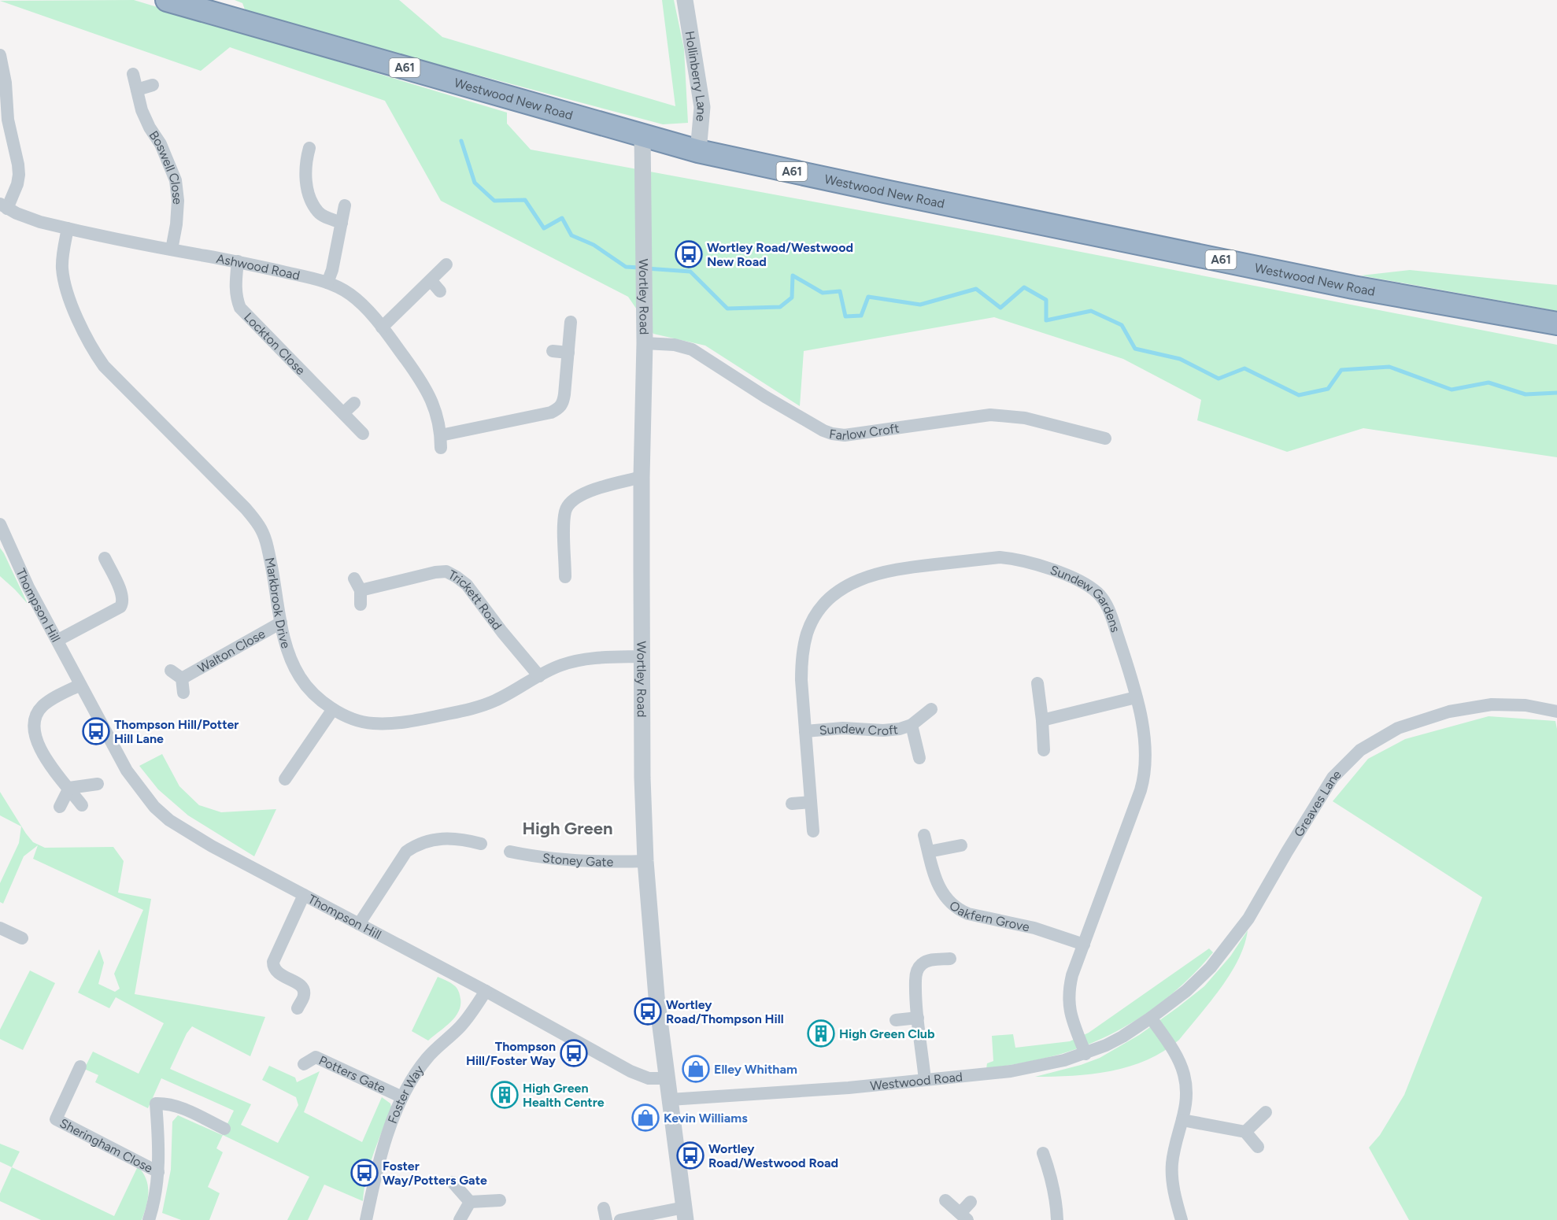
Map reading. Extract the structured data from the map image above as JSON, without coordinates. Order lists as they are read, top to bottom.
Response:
{
  "streets": {
    "highway": ["A61", "Westwood New Road"],
    "street": [
      "Hollinberry Lane",
      "Boswell Close",
      "Ashwood Road",
      "Wortley Road",
      "Lockton Close",
      "Farlow Croft",
      "Trickett Road",
      "Sundew Gardens",
      "Markbrook Drive",
      "Thompson Hill",
      "Walton Close",
      "Sundew Croft",
      "Greaves Lane",
      "Stoney Gate",
      "Oakfern Grove",
      "Potters Gate",
      "Westwood Road",
      "Foster Way",
      "Sheringham Close"
    ]
  },
  "crossings": [
    ["Hollinberry Lane", "Westwood New Road"],
    ["Westwood New Road", "Wortley Road"],
    ["Boswell Close", "Ashwood Road"],
    ["Ashwood Road", "Lockton Close"],
    ["Ashwood Road", "Markbrook Drive"],
    ["Wortley Road", "Farlow Croft"],
    ["Wortley Road", "Markbrook Drive"],
    ["Wortley Road", "Thompson Hill"],
    ["Wortley Road", "Stoney Gate"],
    ["Wortley Road", "Westwood Road"],
    ["Trickett Road", "Markbrook Drive"],
    ["Sundew Gardens", "Sundew Croft"],
    ["Sundew Gardens", "Oakfern Grove"],
    ["Sundew Gardens", "Westwood Road"],
    ["Markbrook Drive", "Walton Close"],
    ["Thompson Hill", "Foster Way"],
    ["Greaves Lane", "Westwood Road"],
    ["Potters Gate", "Foster Way"]
  ],
  "districts": ["High Green"],
  "places": {
    "bus stop": [
      "Wortley Road/Westwood New Road",
      "Thompson Hill/Potter Hill Lane",
      "Wortley Road/Thompson Hill",
      "Thompson Hill/Foster Way",
      "Wortley Road/Westwood Road",
      "Foster Way/Potters Gate"
    ],
    "building": ["High Green Club", "High Green Health Centre"],
    "shop": ["Elley Whitham", "Kevin Williams"]
  }
}
